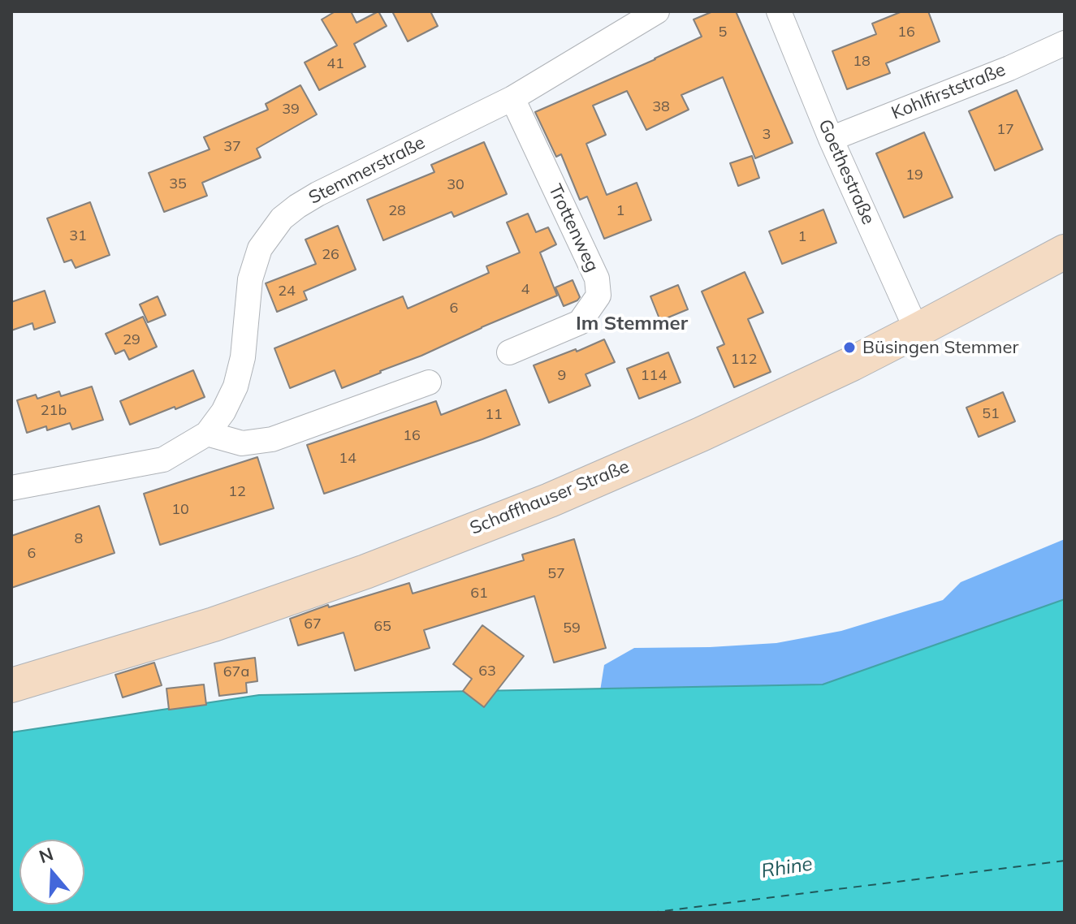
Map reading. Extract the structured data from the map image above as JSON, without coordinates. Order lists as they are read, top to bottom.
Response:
{
  "streets": {
    "main road": ["Schaffhauser Straße"],
    "street": [
      "Kohlfirststraße",
      "Stemmerstraße",
      "Goethestraße",
      "Trottenweg"
    ]
  },
  "crossings": [
    ["Kohlfirststraße", "Goethestraße"],
    ["Stemmerstraße", "Trottenweg"],
    ["Goethestraße", "Schaffhauser Straße"]
  ],
  "districts": ["Im Stemmer"],
  "water": ["Rhine"],
  "places": ["Büsingen Stemmer"],
  "house_numbers": [
    "5",
    "16",
    "18",
    "41",
    "38",
    "39",
    "17",
    "3",
    "37",
    "19",
    "35",
    "30",
    "28",
    "1",
    "31",
    "1",
    "26",
    "4",
    "24",
    "6",
    "29",
    "112",
    "9",
    "114",
    "21b",
    "51",
    "11",
    "16",
    "14",
    "12",
    "10",
    "8",
    "6",
    "57",
    "61",
    "67",
    "65",
    "59",
    "63",
    "67a"
  ],
  "north": "top"
}
